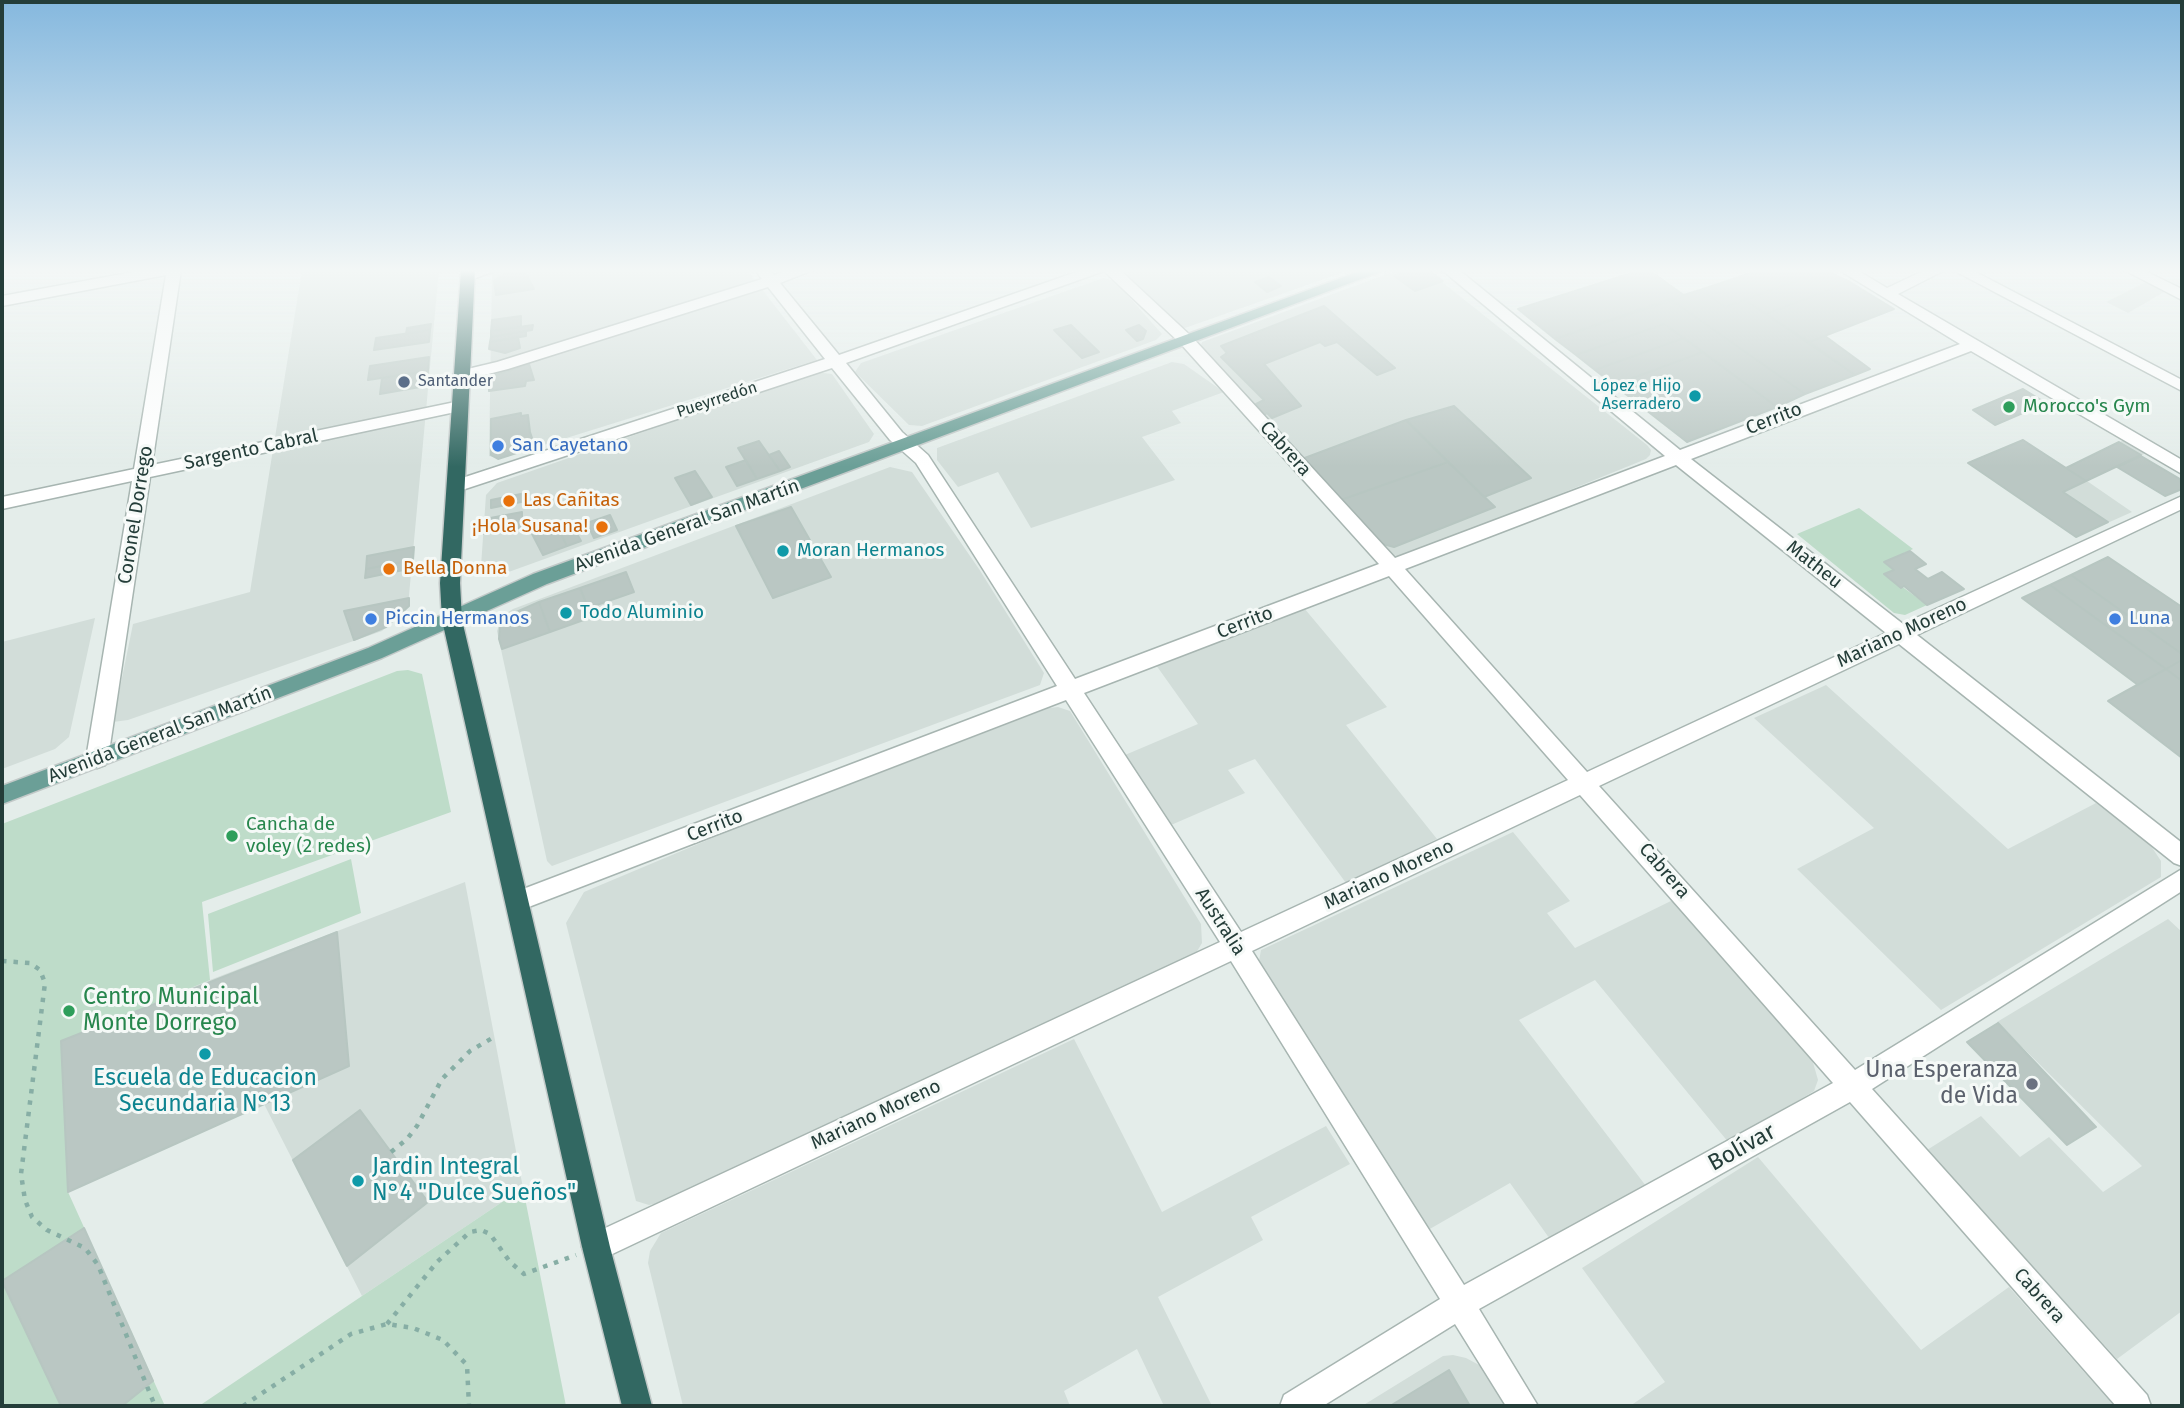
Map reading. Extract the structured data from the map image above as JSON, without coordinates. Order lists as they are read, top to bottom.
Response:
{
  "streets": {
    "main road": ["Avenida General San Martín"],
    "street": [
      "Pueyrredón",
      "Cerrito",
      "Cabrera",
      "Sargento Cabral",
      "Coronel Dorrego",
      "Matheu",
      "Mariano Moreno",
      "Australia",
      "Bolívar"
    ]
  },
  "crossings": [
    ["Pueyrredón", "Australia"],
    ["Cerrito", "Cabrera"],
    ["Cerrito", "Matheu"],
    ["Cerrito", "Australia"],
    ["Cabrera", "Avenida General San Martín"],
    ["Cabrera", "Mariano Moreno"],
    ["Cabrera", "Bolívar"],
    ["Sargento Cabral", "Coronel Dorrego"],
    ["Coronel Dorrego", "Avenida General San Martín"],
    ["Avenida General San Martín", "Australia"],
    ["Matheu", "Mariano Moreno"],
    ["Mariano Moreno", "Australia"],
    ["Australia", "Bolívar"]
  ],
  "places": [
    "Santander",
    "López e Hijo Aserradero",
    "Morocco's Gym",
    "San Cayetano",
    "Las Cañitas",
    "¡Hola Susana!",
    "Moran Hermanos",
    "Bella Donna",
    "Todo Aluminio",
    "Piccin Hermanos",
    "Luna",
    "Cancha de voley (2 redes)",
    "Centro Municipal Monte Dorrego",
    "Escuela de Educacion Secundaria N°13",
    "Una Esperanza de Vida",
    "Jardin Integral N°4 \"Dulce Sueños\""
  ]
}
